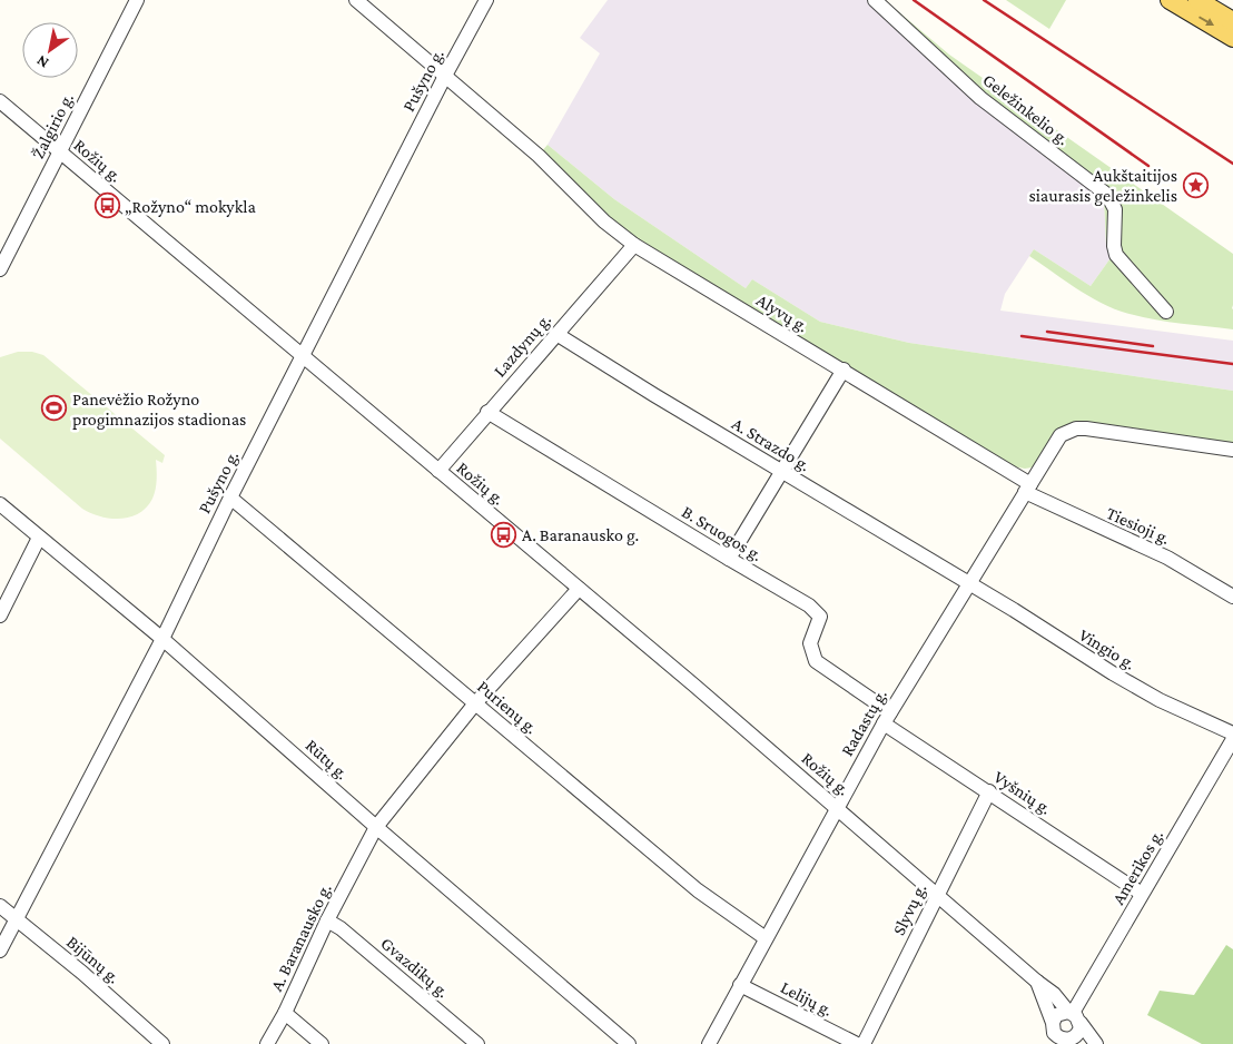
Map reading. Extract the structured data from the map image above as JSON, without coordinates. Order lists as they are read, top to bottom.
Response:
{
  "streets": {
    "street": [
      "Pušyno g.",
      "Geležinkelio g.",
      "Žalgirio g.",
      "Rožių g.",
      "Alyvų g.",
      "Lazdynų g.",
      "A. Strazdo g.",
      "Tiesioji g.",
      "B. Sruogos g.",
      "Vingio g.",
      "Purienų g.",
      "Radastų g.",
      "Rūtų g.",
      "Vyšnių g.",
      "Amerikos g.",
      "Slyvų g.",
      "A. Baranausko g.",
      "Bijūnų g.",
      "Gvazdikų g.",
      "Lelijų g."
    ]
  },
  "crossings": [
    ["Pušyno g.", "Rožių g."],
    ["Pušyno g.", "Alyvų g."],
    ["Pušyno g.", "Purienų g."],
    ["Pušyno g.", "Rūtų g."],
    ["Pušyno g.", "Bijūnų g."],
    ["Žalgirio g.", "Rožių g."],
    ["Rožių g.", "Lazdynų g."],
    ["Rožių g.", "Radastų g."],
    ["Rožių g.", "Amerikos g."],
    ["Rožių g.", "Slyvų g."],
    ["Rožių g.", "A. Baranausko g."],
    ["Alyvų g.", "Lazdynų g."],
    ["Alyvų g.", "Tiesioji g."],
    ["Alyvų g.", "Radastų g."],
    ["Lazdynų g.", "A. Strazdo g."],
    ["Lazdynų g.", "B. Sruogos g."],
    ["A. Strazdo g.", "Vingio g."],
    ["A. Strazdo g.", "Radastų g."],
    ["Tiesioji g.", "Radastų g."],
    ["B. Sruogos g.", "Radastų g."],
    ["B. Sruogos g.", "Vyšnių g."],
    ["Vingio g.", "Radastų g."],
    ["Purienų g.", "Radastų g."],
    ["Purienų g.", "A. Baranausko g."],
    ["Radastų g.", "Vyšnių g."],
    ["Radastų g.", "Lelijų g."],
    ["Rūtų g.", "A. Baranausko g."],
    ["Vyšnių g.", "Amerikos g."],
    ["Vyšnių g.", "Slyvų g."],
    ["A. Baranausko g.", "Gvazdikų g."]
  ],
  "places": {
    "place": ["Aukštaitijos siaurasis geležinkelis"],
    "bus stop": ["„Rožyno“ mokykla", "A. Baranausko g."],
    "sports": ["Panevėžio Rožyno progimnazijos stadionas"]
  },
  "north": "bottom left"
}
